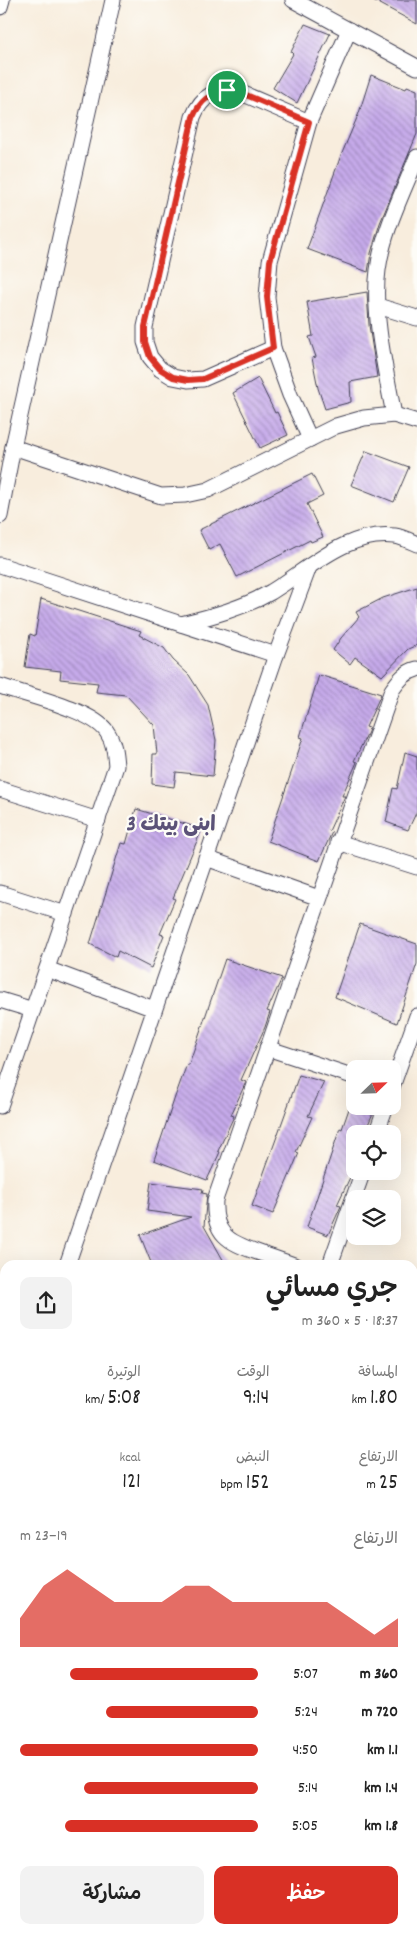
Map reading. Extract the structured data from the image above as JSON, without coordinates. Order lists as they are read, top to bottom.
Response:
{
  "districts": ["ابنى بيتك 3"],
  "north": "top right",
  "page": {
    "heading": ["جري مسائي", "18:37 · 5 × 360 m"],
    "stats": [
      ["المسافة", "1.80 km"],
      ["الوقت", "9:14"],
      ["الوتيرة", "5:08 /km"],
      ["الارتفاع", "25 m"],
      ["النبض", "152 bpm"],
      ["kcal", "121"]
    ],
    "chart": ["الارتفاع", "19–23 m"],
    "list": [
      {
        "name": "360 m",
        "note": "5:07"
      },
      {
        "name": "720 m",
        "note": "5:24"
      },
      {
        "name": "1.1 km",
        "note": "4:50"
      },
      {
        "name": "1.4 km",
        "note": "5:14"
      },
      {
        "name": "1.8 km",
        "note": "5:05"
      }
    ],
    "buttons": ["حفظ", "مشاركة"]
  }
}
